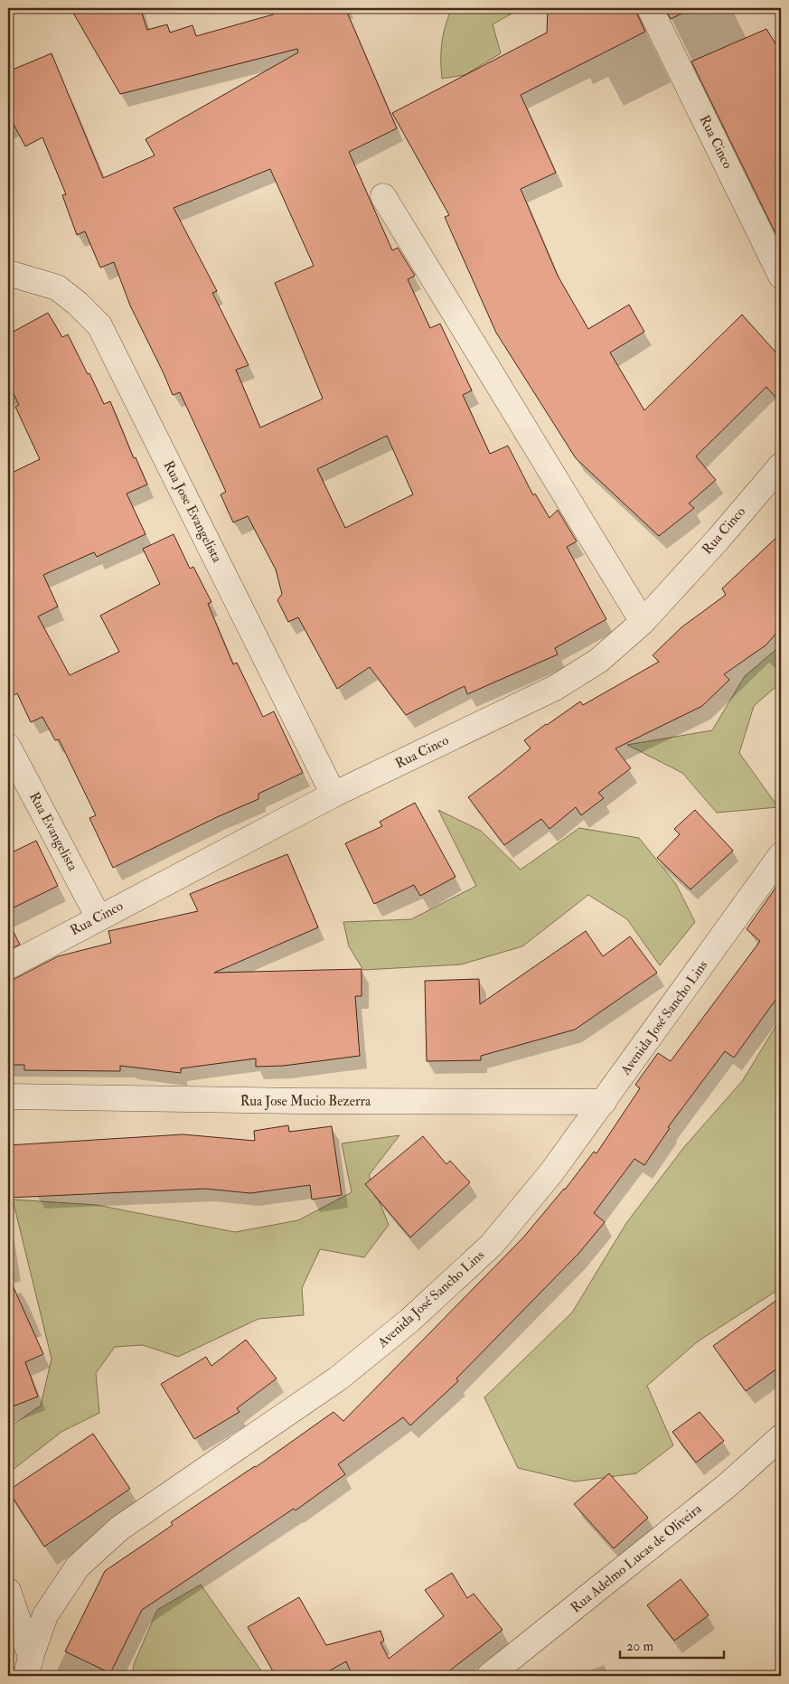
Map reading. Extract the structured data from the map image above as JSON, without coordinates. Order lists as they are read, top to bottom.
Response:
{
  "streets": {
    "street": [
      "Rua Cinco",
      "Rua Jose Evangelista",
      "Rua Evangelista",
      "Avenida José Sancho Lins",
      "Rua Jose Mucio Bezerra",
      "Rua Adelmo Lucas de Oliveira"
    ]
  },
  "crossings": [
    ["Rua Cinco", "Rua Jose Evangelista"],
    ["Rua Cinco", "Rua Evangelista"],
    ["Avenida José Sancho Lins", "Rua Jose Mucio Bezerra"]
  ],
  "scale_bar": "20 m"
}
